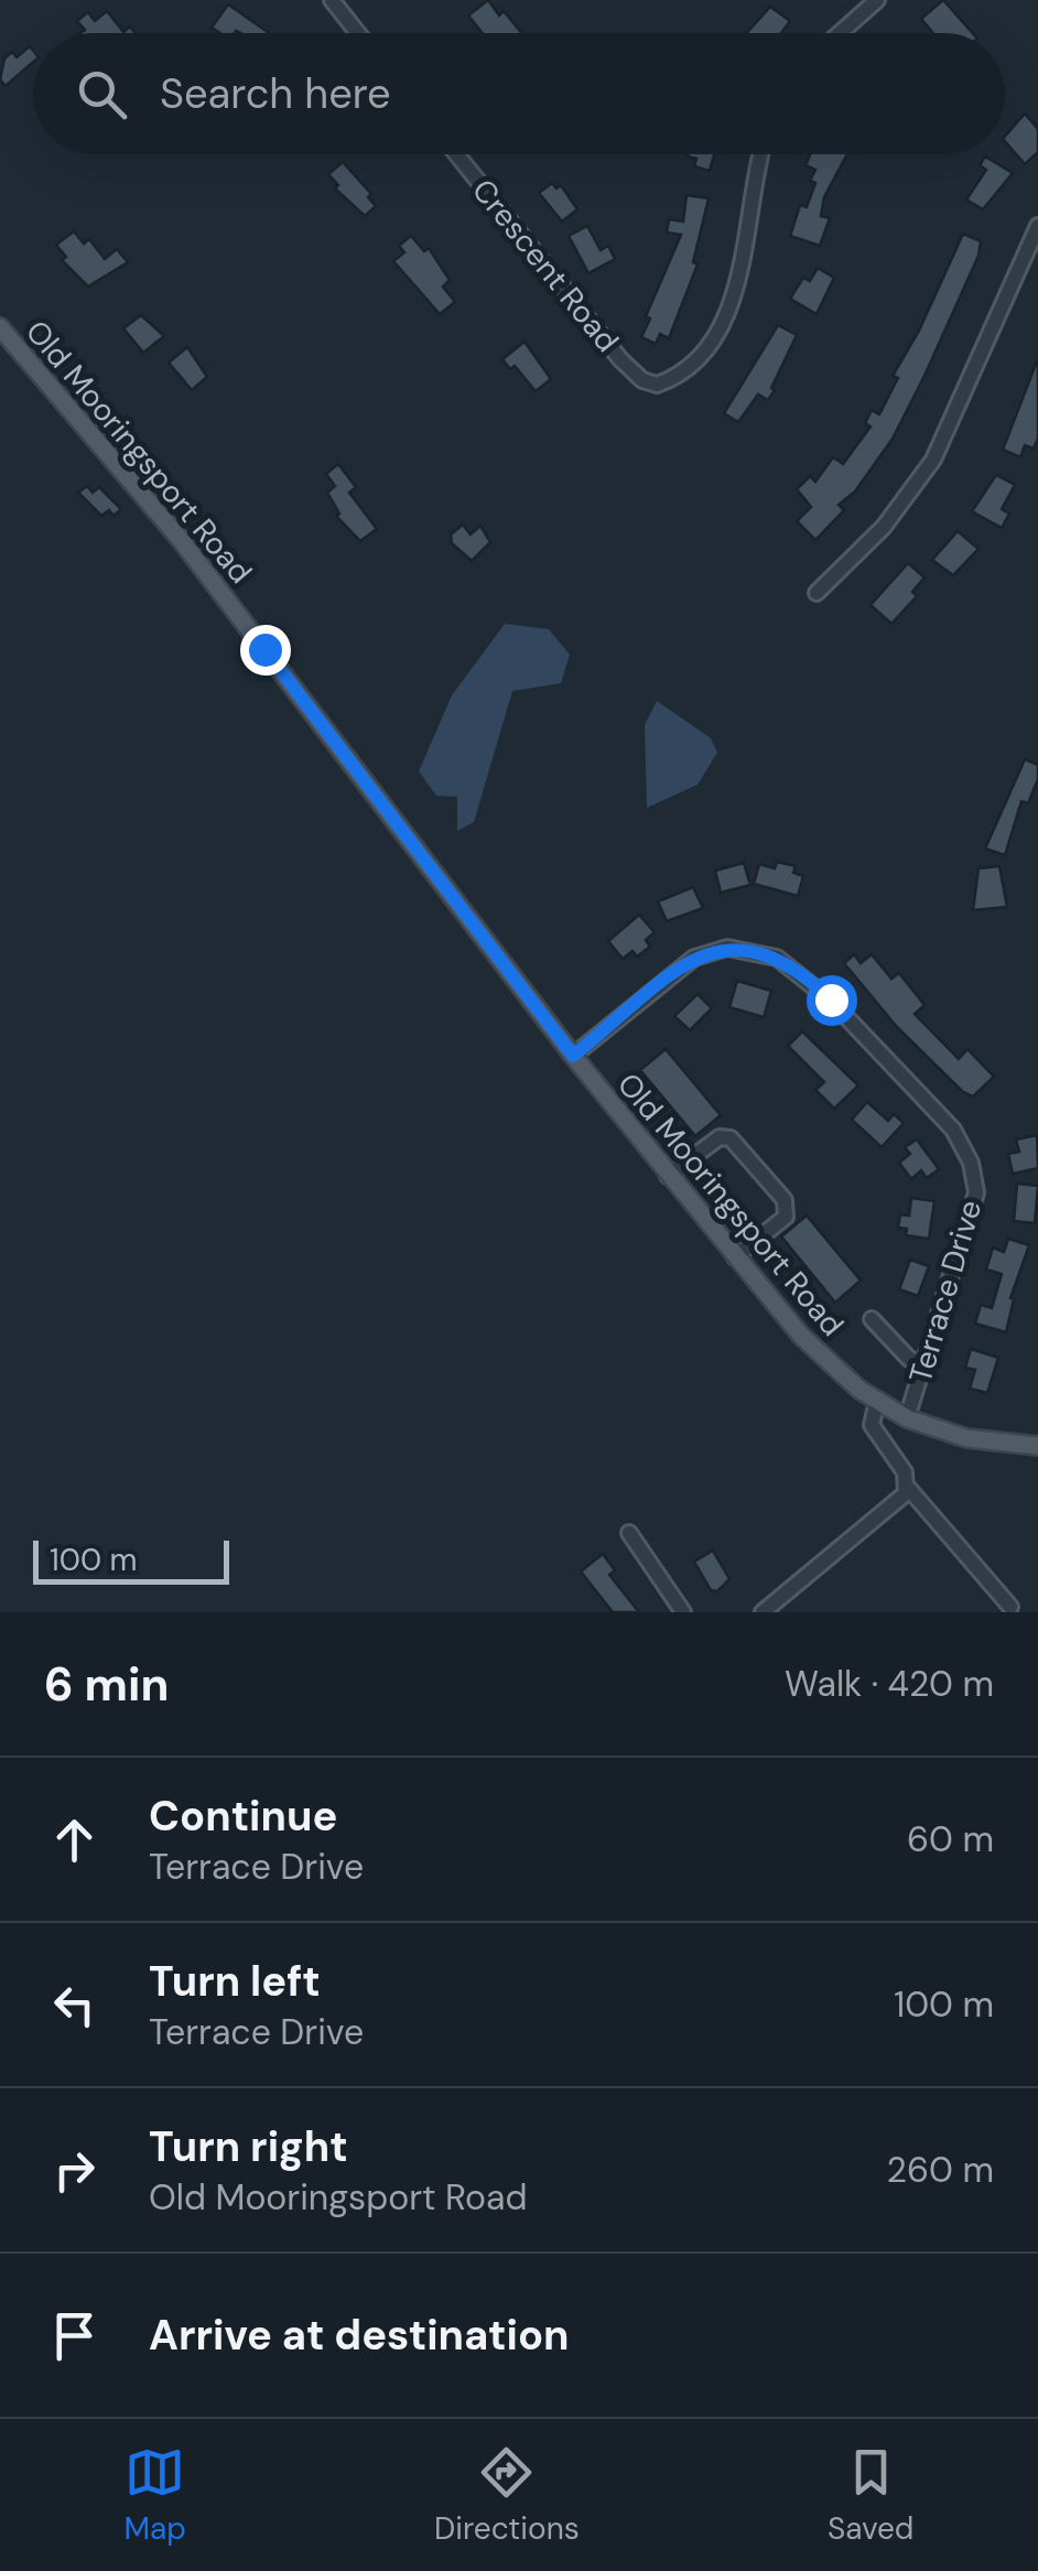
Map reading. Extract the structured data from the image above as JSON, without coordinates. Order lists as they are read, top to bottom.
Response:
{
  "streets": {
    "main road": ["Old Mooringsport Road"],
    "street": ["Crescent Road", "Terrace Drive"]
  },
  "crossings": [
    ["Old Mooringsport Road", "Terrace Drive"]
  ],
  "scale_bar": "100 m",
  "page": {
    "search": "Search here",
    "scale": "100 m",
    "heading": ["6 min", "Walk · 420 m"],
    "list": [
      ["Continue", "Terrace Drive", "60 m"],
      ["Turn left", "Terrace Drive", "100 m"],
      ["Turn right", "Old Mooringsport Road", "260 m"],
      "Arrive at destination"
    ],
    "nav": ["Map", "Directions", "Saved"]
  }
}
